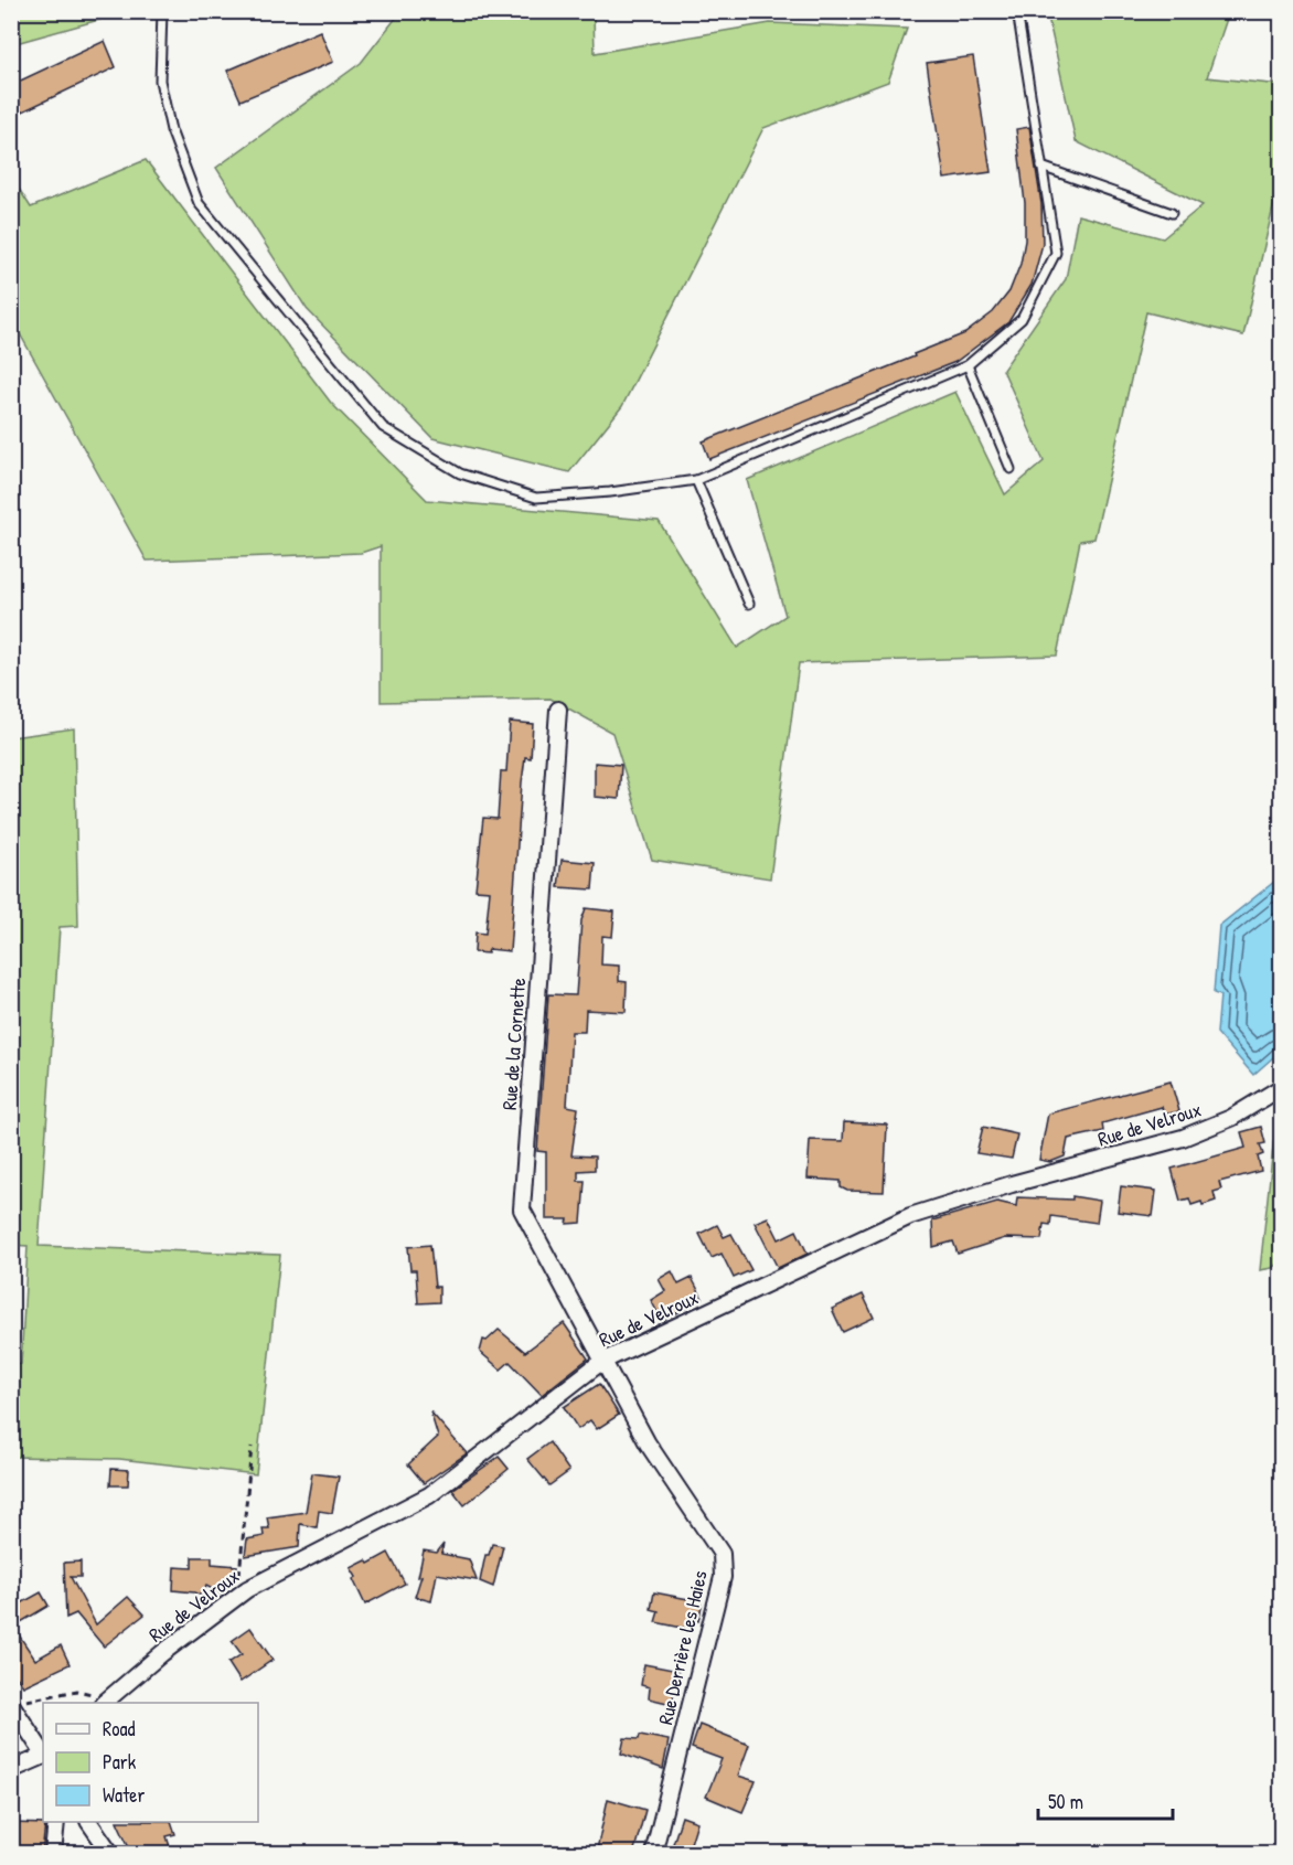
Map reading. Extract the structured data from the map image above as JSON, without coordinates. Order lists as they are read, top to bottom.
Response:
{
  "streets": {
    "street": ["Rue de la Cornette", "Rue de Velroux", "Rue Derrière les Haies"]
  },
  "crossings": [
    ["Rue de la Cornette", "Rue de Velroux"],
    ["Rue de la Cornette", "Rue Derrière les Haies"],
    ["Rue de Velroux", "Rue Derrière les Haies"]
  ],
  "legend": ["Road", "Park", "Water"],
  "scale_bar": "50 m"
}
